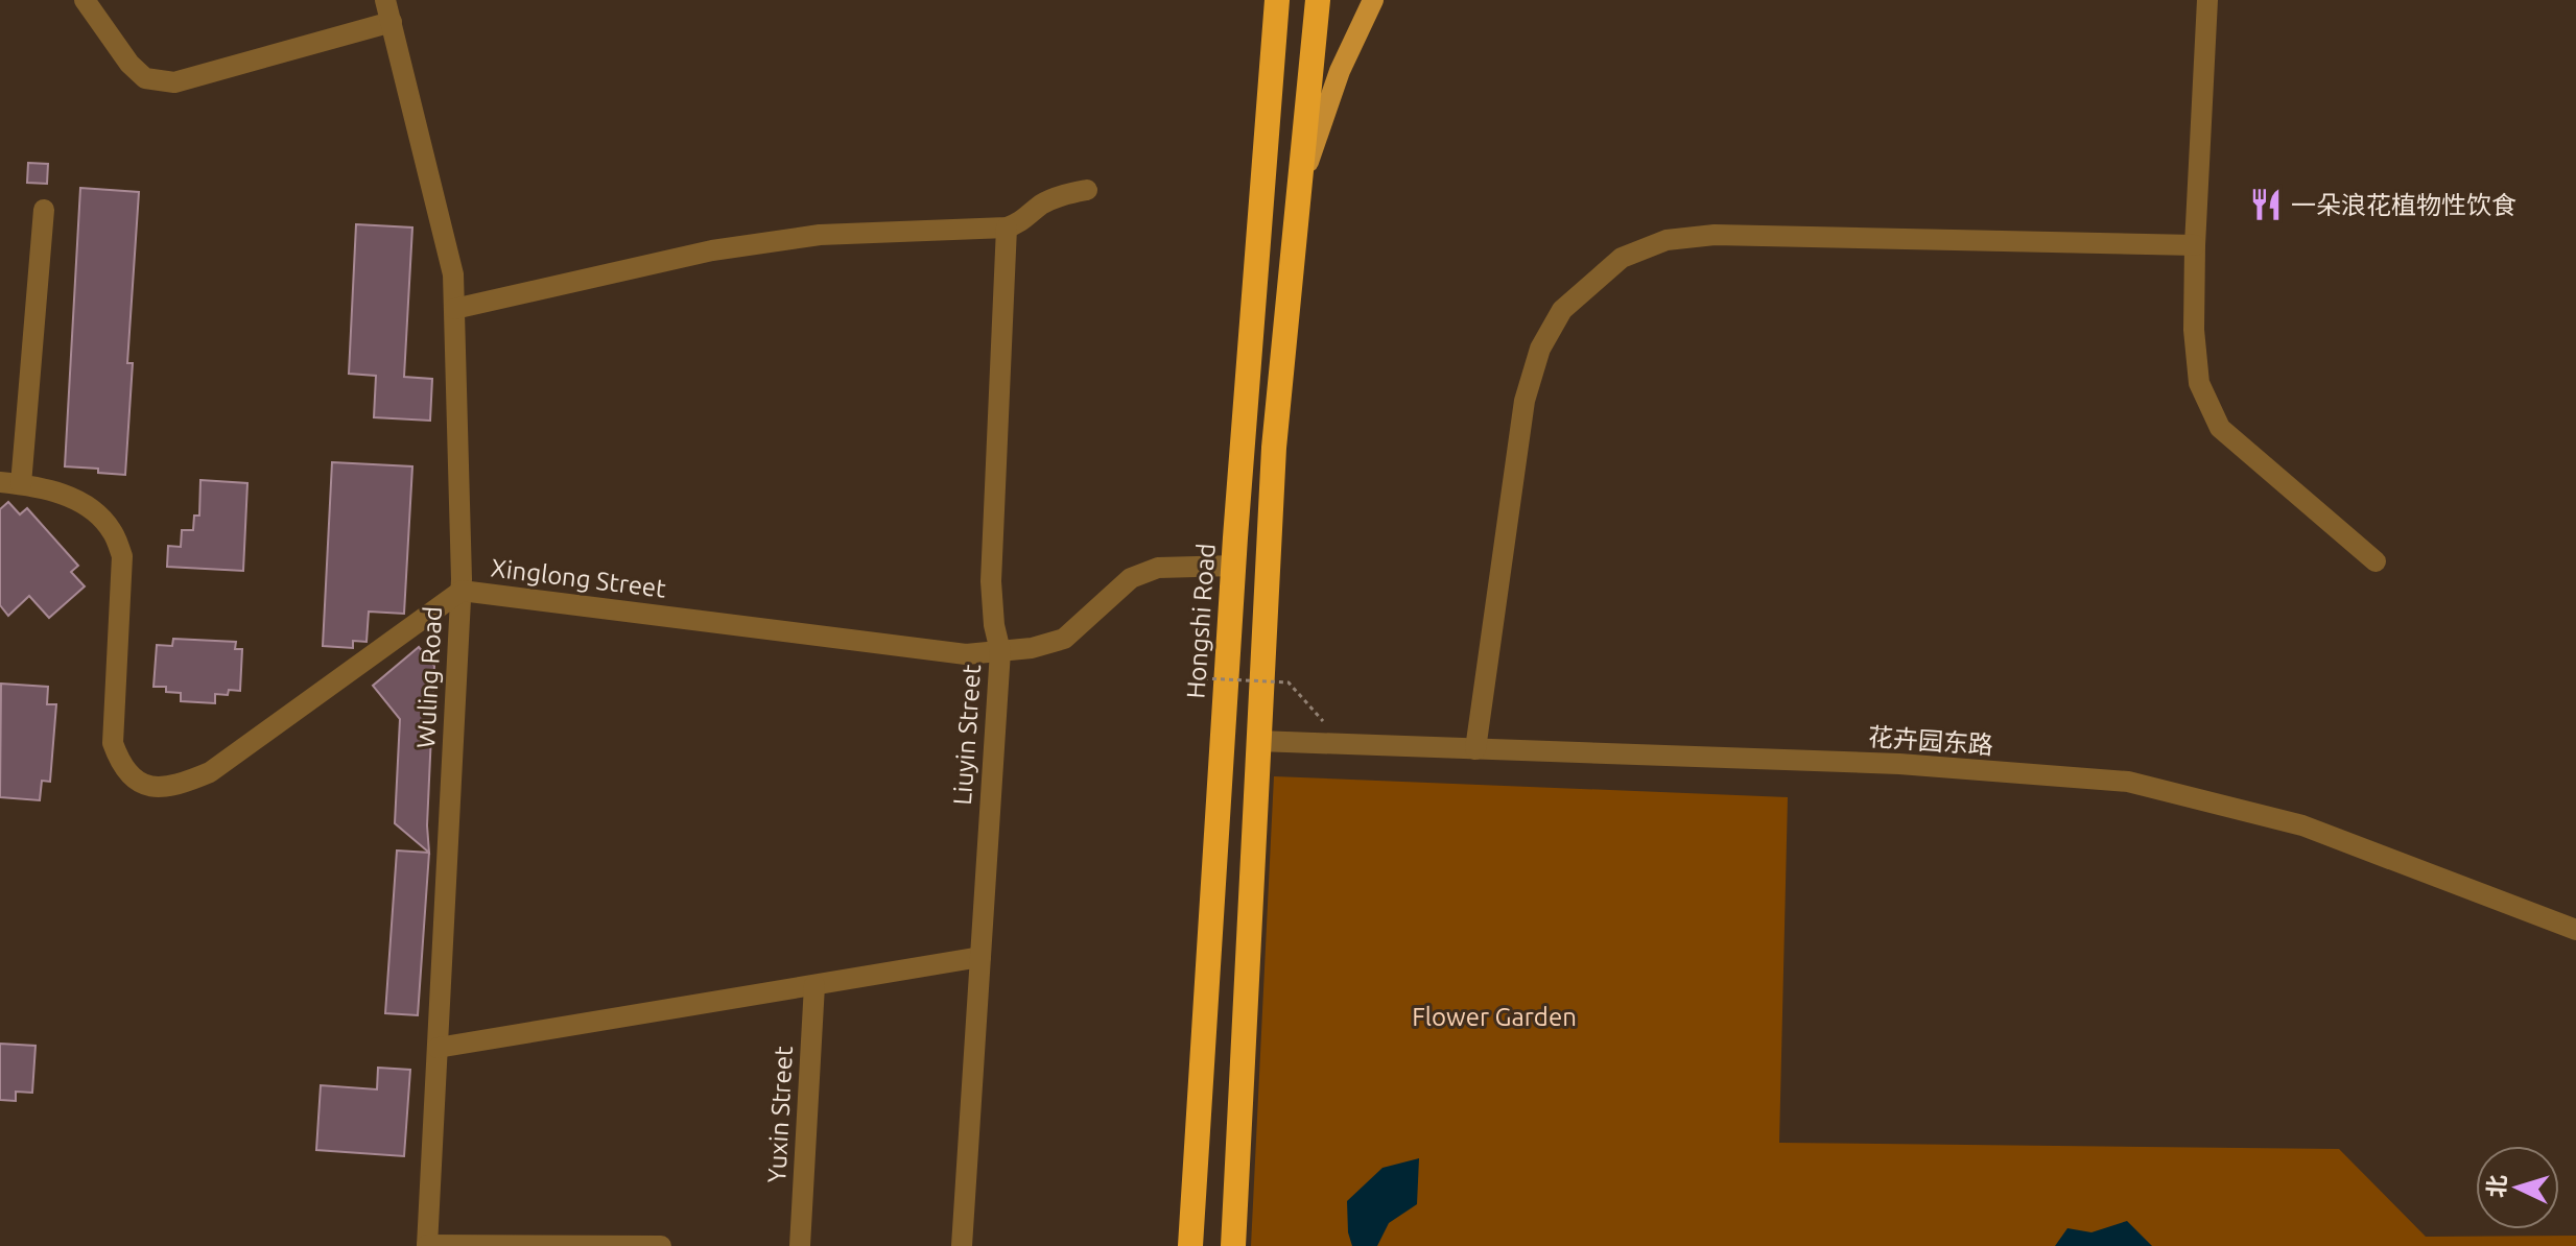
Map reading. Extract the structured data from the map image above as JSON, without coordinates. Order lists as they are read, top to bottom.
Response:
{
  "streets": {
    "highway": ["Hongshi Road"],
    "street": [
      "Xinglong Street",
      "Wuling Road",
      "Liuyin Street",
      "花卉园东路",
      "Yuxin Street"
    ]
  },
  "crossings": [
    ["Xinglong Street", "Hongshi Road"],
    ["Xinglong Street", "Wuling Road"],
    ["Xinglong Street", "Liuyin Street"]
  ],
  "parks": ["Flower Garden"],
  "places": {
    "restaurant": ["一朵浪花植物性饮食"]
  },
  "north": "left"
}
